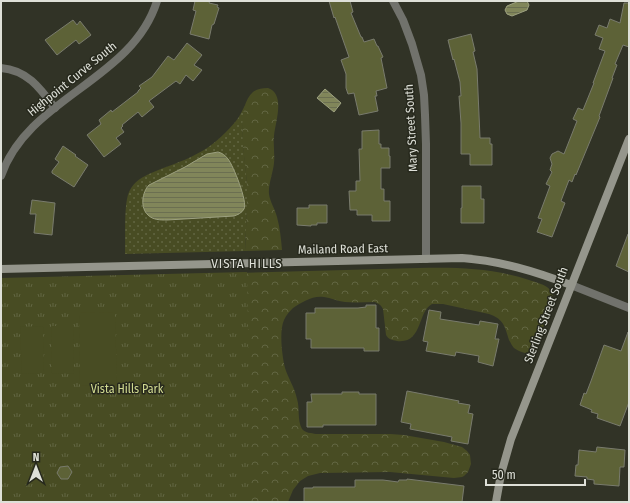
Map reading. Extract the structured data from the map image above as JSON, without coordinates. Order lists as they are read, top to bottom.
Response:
{
  "streets": {
    "street": [
      "Highpoint Curve South",
      "Mary Street South",
      "Mailand Road East",
      "Sterling Street South"
    ]
  },
  "crossings": [
    ["Mary Street South", "Mailand Road East"],
    ["Mailand Road East", "Sterling Street South"]
  ],
  "districts": ["VISTA HILLS"],
  "parks": ["Vista Hills Park"],
  "scale_bar": "50 m",
  "north": "top"
}
